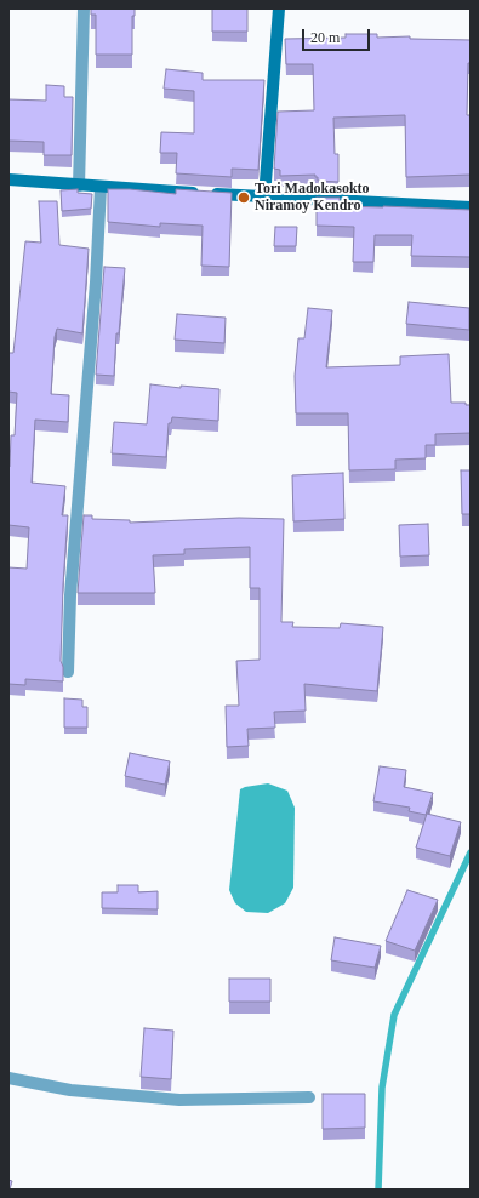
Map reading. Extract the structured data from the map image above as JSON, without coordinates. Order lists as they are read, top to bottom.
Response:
{
  "places": ["Tori Madokasokto Niramoy Kendro"],
  "scale_bar": "20 m"
}
